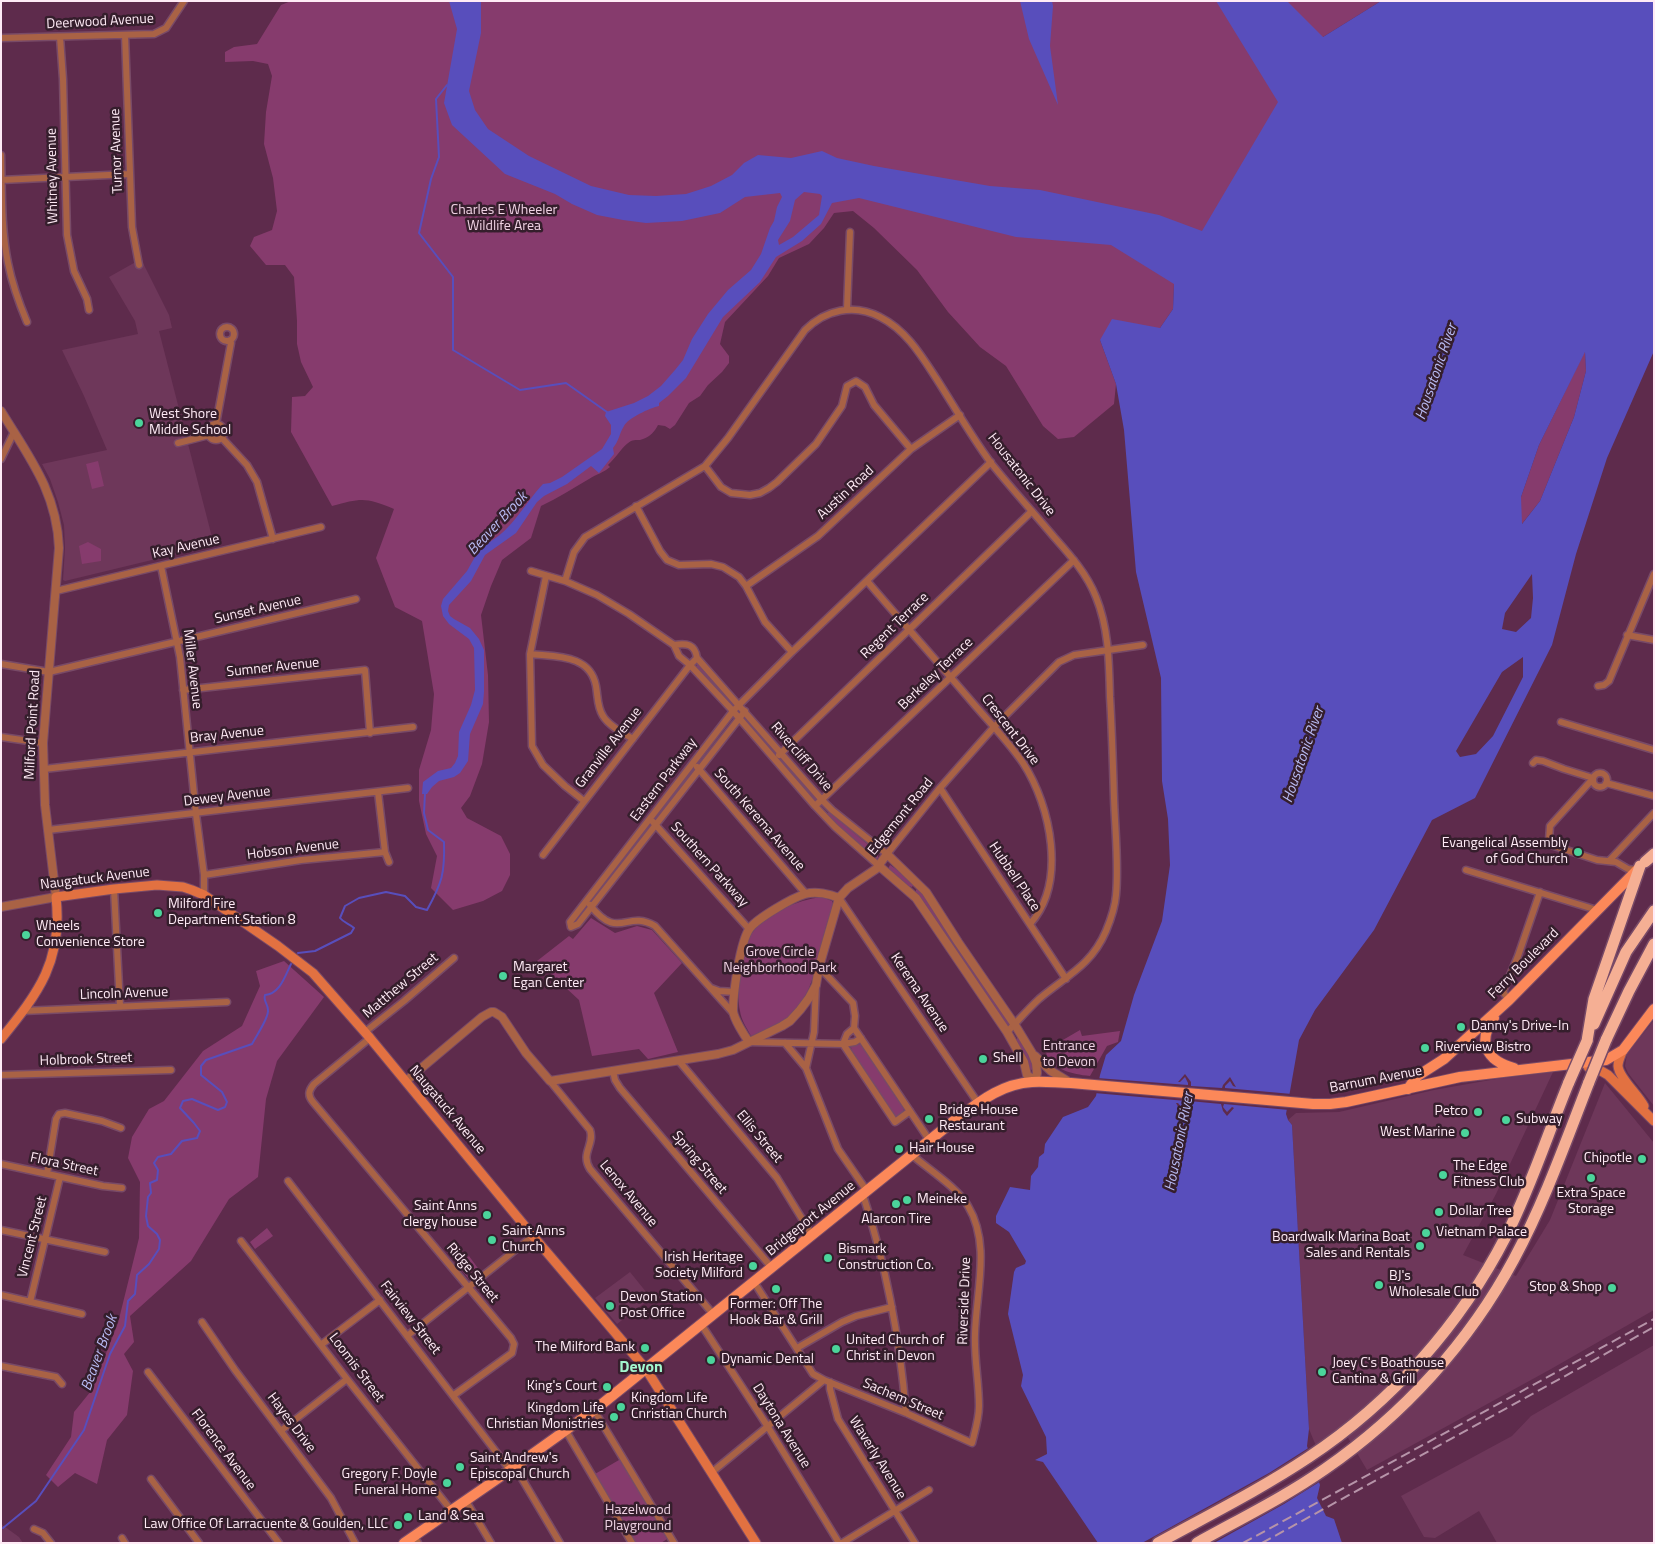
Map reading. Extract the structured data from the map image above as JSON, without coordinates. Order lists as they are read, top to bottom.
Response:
{
  "streets": {
    "main road": [
      "Milford Point Road",
      "Naugatuck Avenue",
      "Ferry Boulevard",
      "Barnum Avenue",
      "Bridgeport Avenue"
    ],
    "street": [
      "Deerwood Avenue",
      "Turnor Avenue",
      "Whitney Avenue",
      "Housatonic Drive",
      "Austin Road",
      "Kay Avenue",
      "Sunset Avenue",
      "Regent Terrace",
      "Sumner Avenue",
      "Miller Avenue",
      "Berkeley Terrace",
      "Crescent Drive",
      "Bray Avenue",
      "Granville Avenue",
      "Rivercliff Drive",
      "Eastern Parkway",
      "Dewey Avenue",
      "Edgemont Road",
      "South Kerema Avenue",
      "Hobson Avenue",
      "Southern Parkway",
      "Hubbell Place",
      "Matthew Street",
      "Kerema Avenue",
      "Lincoln Avenue",
      "Holbrook Street",
      "Ellis Street",
      "Spring Street",
      "Flora Street",
      "Lenox Avenue",
      "Vincent Street",
      "Ridge Street",
      "Riverside Drive",
      "Fairview Street",
      "Loomis Street",
      "Sachem Street",
      "Hayes Drive",
      "Daytona Avenue",
      "Florence Avenue",
      "Waverly Avenue"
    ]
  },
  "crossings": [
    ["Deerwood Avenue", "Turnor Avenue"],
    ["Deerwood Avenue", "Whitney Avenue"],
    ["Housatonic Drive", "Austin Road"],
    ["Housatonic Drive", "Regent Terrace"],
    ["Housatonic Drive", "Berkeley Terrace"],
    ["Housatonic Drive", "Rivercliff Drive"],
    ["Housatonic Drive", "Eastern Parkway"],
    ["Housatonic Drive", "Edgemont Road"],
    ["Housatonic Drive", "Hubbell Place"],
    ["Kay Avenue", "Miller Avenue"],
    ["Kay Avenue", "Milford Point Road"],
    ["Sunset Avenue", "Miller Avenue"],
    ["Sunset Avenue", "Milford Point Road"],
    ["Regent Terrace", "Crescent Drive"],
    ["Regent Terrace", "Rivercliff Drive"],
    ["Sumner Avenue", "Miller Avenue"],
    ["Sumner Avenue", "Bray Avenue"],
    ["Miller Avenue", "Bray Avenue"],
    ["Miller Avenue", "Dewey Avenue"],
    ["Miller Avenue", "Hobson Avenue"],
    ["Miller Avenue", "Naugatuck Avenue"],
    ["Berkeley Terrace", "Crescent Drive"],
    ["Berkeley Terrace", "Rivercliff Drive"],
    ["Milford Point Road", "Bray Avenue"],
    ["Milford Point Road", "Dewey Avenue"],
    ["Milford Point Road", "Naugatuck Avenue"],
    ["Milford Point Road", "Lincoln Avenue"],
    ["Crescent Drive", "Eastern Parkway"],
    ["Crescent Drive", "Edgemont Road"],
    ["Crescent Drive", "Hubbell Place"],
    ["Granville Avenue", "Rivercliff Drive"],
    ["Rivercliff Drive", "Eastern Parkway"],
    ["Rivercliff Drive", "Edgemont Road"],
    ["Rivercliff Drive", "Barnum Avenue"],
    ["Rivercliff Drive", "Bridgeport Avenue"],
    ["Eastern Parkway", "South Kerema Avenue"],
    ["Eastern Parkway", "Southern Parkway"],
    ["Edgemont Road", "Hubbell Place"],
    ["Edgemont Road", "Kerema Avenue"],
    ["Naugatuck Avenue", "Matthew Street"],
    ["Naugatuck Avenue", "Lenox Avenue"],
    ["Naugatuck Avenue", "Bridgeport Avenue"],
    ["Ferry Boulevard", "Barnum Avenue"],
    ["Matthew Street", "Ridge Street"],
    ["Kerema Avenue", "Bridgeport Avenue"],
    ["Barnum Avenue", "Bridgeport Avenue"],
    ["Ellis Street", "Bridgeport Avenue"],
    ["Spring Street", "Bridgeport Avenue"],
    ["Flora Street", "Vincent Street"],
    ["Lenox Avenue", "Bridgeport Avenue"],
    ["Bridgeport Avenue", "Riverside Drive"],
    ["Bridgeport Avenue", "Fairview Street"],
    ["Bridgeport Avenue", "Loomis Street"],
    ["Bridgeport Avenue", "Daytona Avenue"],
    ["Ridge Street", "Fairview Street"],
    ["Riverside Drive", "Sachem Street"],
    ["Sachem Street", "Waverly Avenue"]
  ],
  "districts": ["Devon"],
  "water": ["Housatonic River", "Beaver Brook"],
  "parks": [
    "Charles E Wheeler Wildlife Area",
    "Grove Circle Neighborhood Park",
    "Entrance to Devon",
    "Hazelwood Playground"
  ],
  "places": [
    "West Shore Middle School",
    "Evangelical Assembly of God Church",
    "Milford Fire Department Station 8",
    "Wheels Convenience Store",
    "Margaret Egan Center",
    "Danny's Drive-In",
    "Riverview Bistro",
    "Shell",
    "Petco",
    "Bridge House Restaurant",
    "Subway",
    "West Marine",
    "Hair House",
    "Chipotle",
    "The Edge Fitness Club",
    "Extra Space Storage",
    "Meineke",
    "Alarcon Tire",
    "Dollar Tree",
    "Saint Anns clergy house",
    "Vietnam Palace",
    "Saint Anns Church",
    "Boardwalk Marina Boat Sales and Rentals",
    "Bismark Construction Co.",
    "Irish Heritage Society Milford",
    "BJ's Wholesale Club",
    "Stop & Shop",
    "Former: Off The Hook Bar & Grill",
    "Devon Station Post Office",
    "The Milford Bank",
    "United Church of Christ in Devon",
    "Dynamic Dental",
    "Joey C's Boathouse Cantina & Grill",
    "King's Court",
    "Kingdom Life Cnristian Church",
    "Kingdom Life Christian Monistries",
    "Saint Andrew's Episcopal Church",
    "Gregory F. Doyle Funeral Home",
    "Land & Sea",
    "Law Office Of Larracuente & Goulden, LLC"
  ]
}
